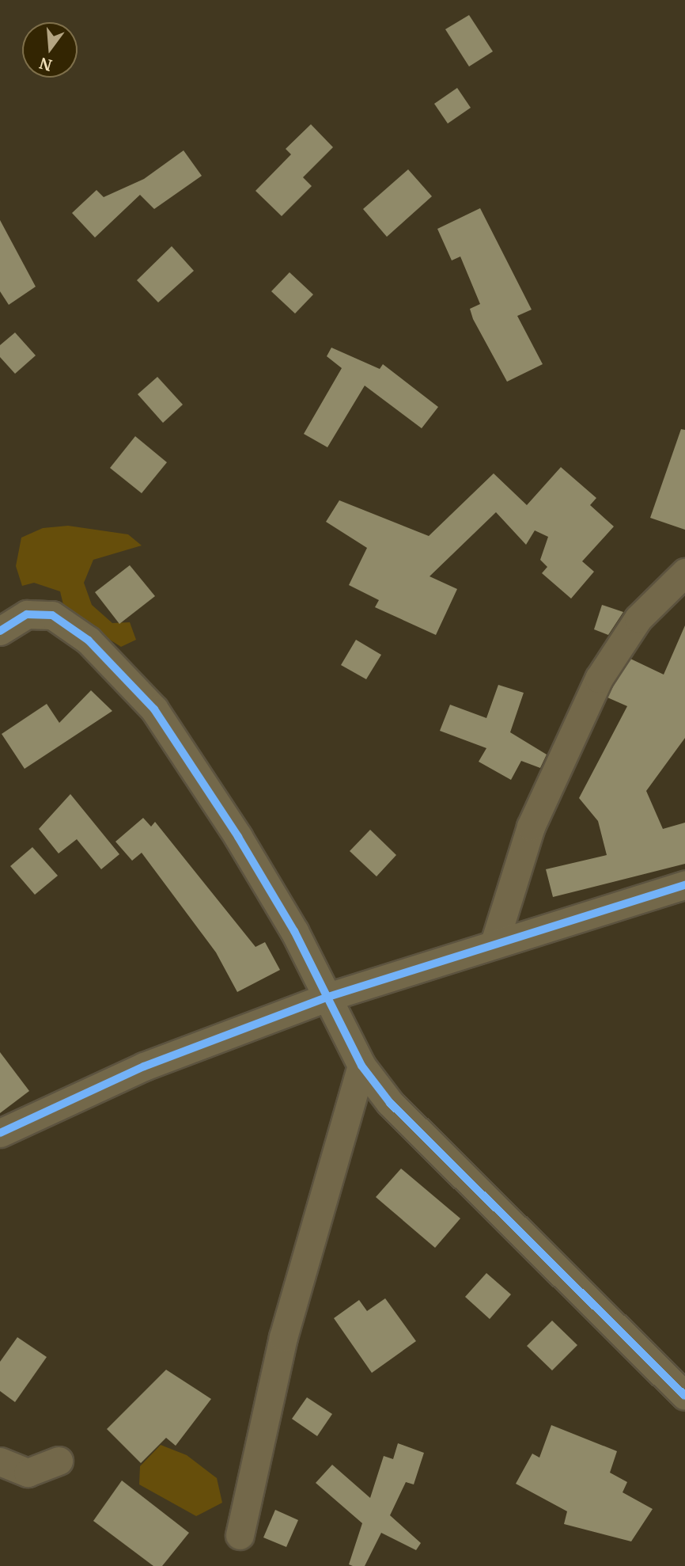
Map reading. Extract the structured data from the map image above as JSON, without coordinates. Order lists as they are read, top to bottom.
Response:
{
  "north": "bottom"
}
